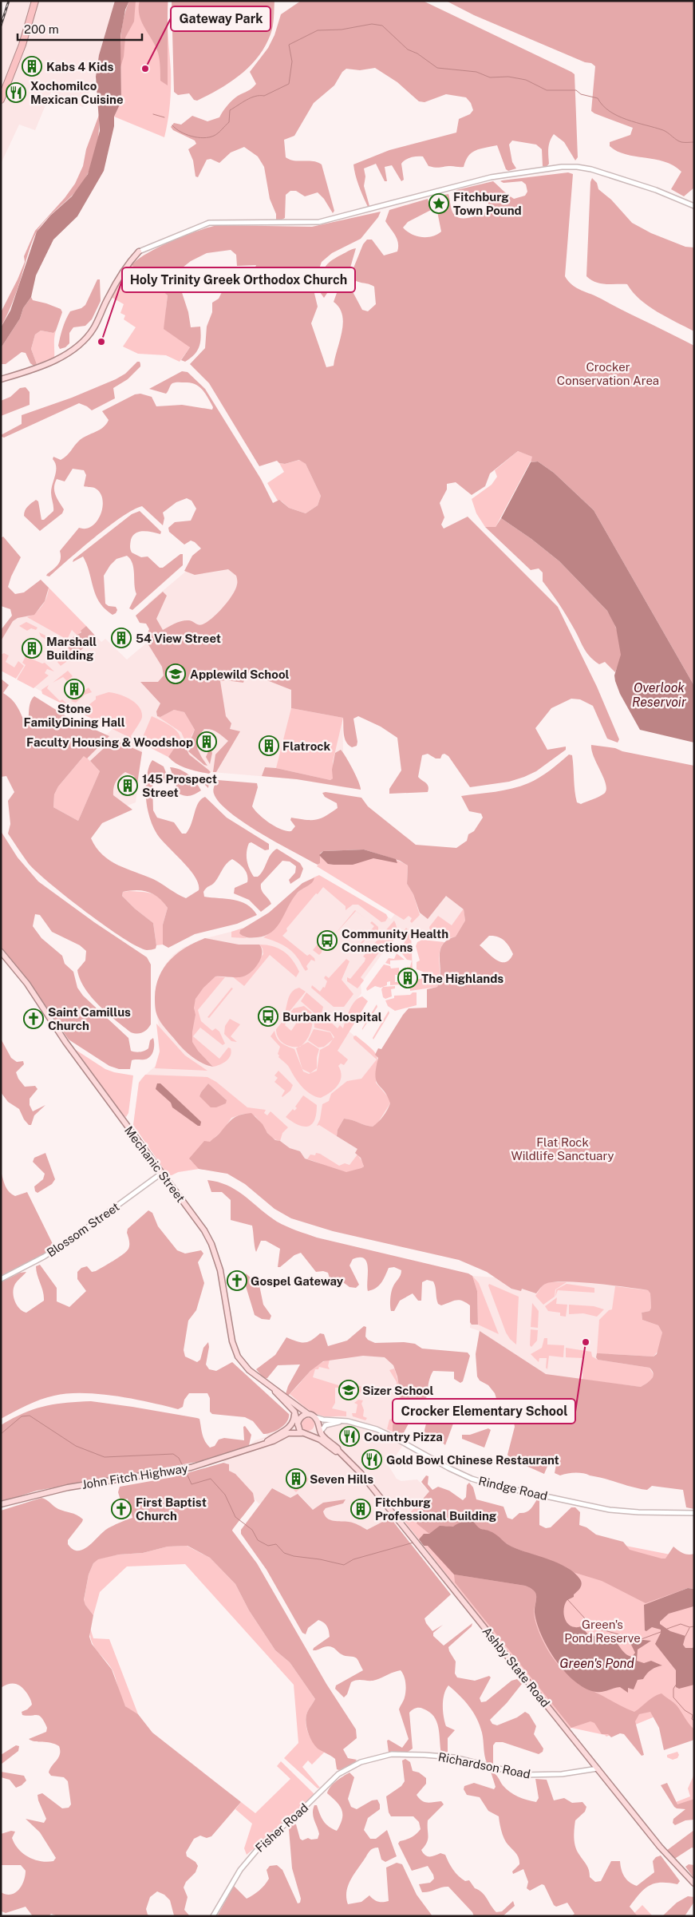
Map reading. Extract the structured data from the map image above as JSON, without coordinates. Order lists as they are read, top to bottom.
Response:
{
  "streets": {
    "main road": ["Mechanic Street", "John Fitch Highway", "Ashby State Road"],
    "street": [
      "Blossom Street",
      "Rindge Road",
      "Richardson Road",
      "Fisher Road"
    ]
  },
  "crossings": [
    ["Mechanic Street", "Blossom Street"],
    ["Mechanic Street", "John Fitch Highway"],
    ["Mechanic Street", "Rindge Road"],
    ["Mechanic Street", "Ashby State Road"],
    ["John Fitch Highway", "Rindge Road"],
    ["John Fitch Highway", "Ashby State Road"],
    ["Rindge Road", "Ashby State Road"],
    ["Ashby State Road", "Richardson Road"],
    ["Richardson Road", "Fisher Road"]
  ],
  "water": ["Overlook Reservoir", "Green's Pond"],
  "parks": ["Crocker Conservation Area", "Flat Rock Wildlife Sanctuary", "Green's Pond Reserve"],
  "places": {
    "building": [
      "Kabs 4 Kids",
      "54 View Street",
      "Marshall Building",
      "Stone FamilyDining Hall",
      "Faculty Housing & Woodshop",
      "Flatrock",
      "145 Prospect Street",
      "The Highlands",
      "Seven Hills",
      "Fitchburg Professional Building"
    ],
    "other": ["Gateway Park", "Holy Trinity Greek Orthodox Church", "Crocker Elementary School"],
    "restaurant": ["Xochomilco Mexican Cuisine", "Country Pizza", "Gold Bowl Chinese Restaurant"],
    "place": ["Fitchburg Town Pound"],
    "school or university": ["Applewild School", "Sizer School"],
    "bus stop": ["Community Health Connections", "Burbank Hospital"],
    "church": ["Saint Camillus Church", "Gospel Gateway", "First Baptist Church"]
  },
  "scale_bar": "200 m"
}
